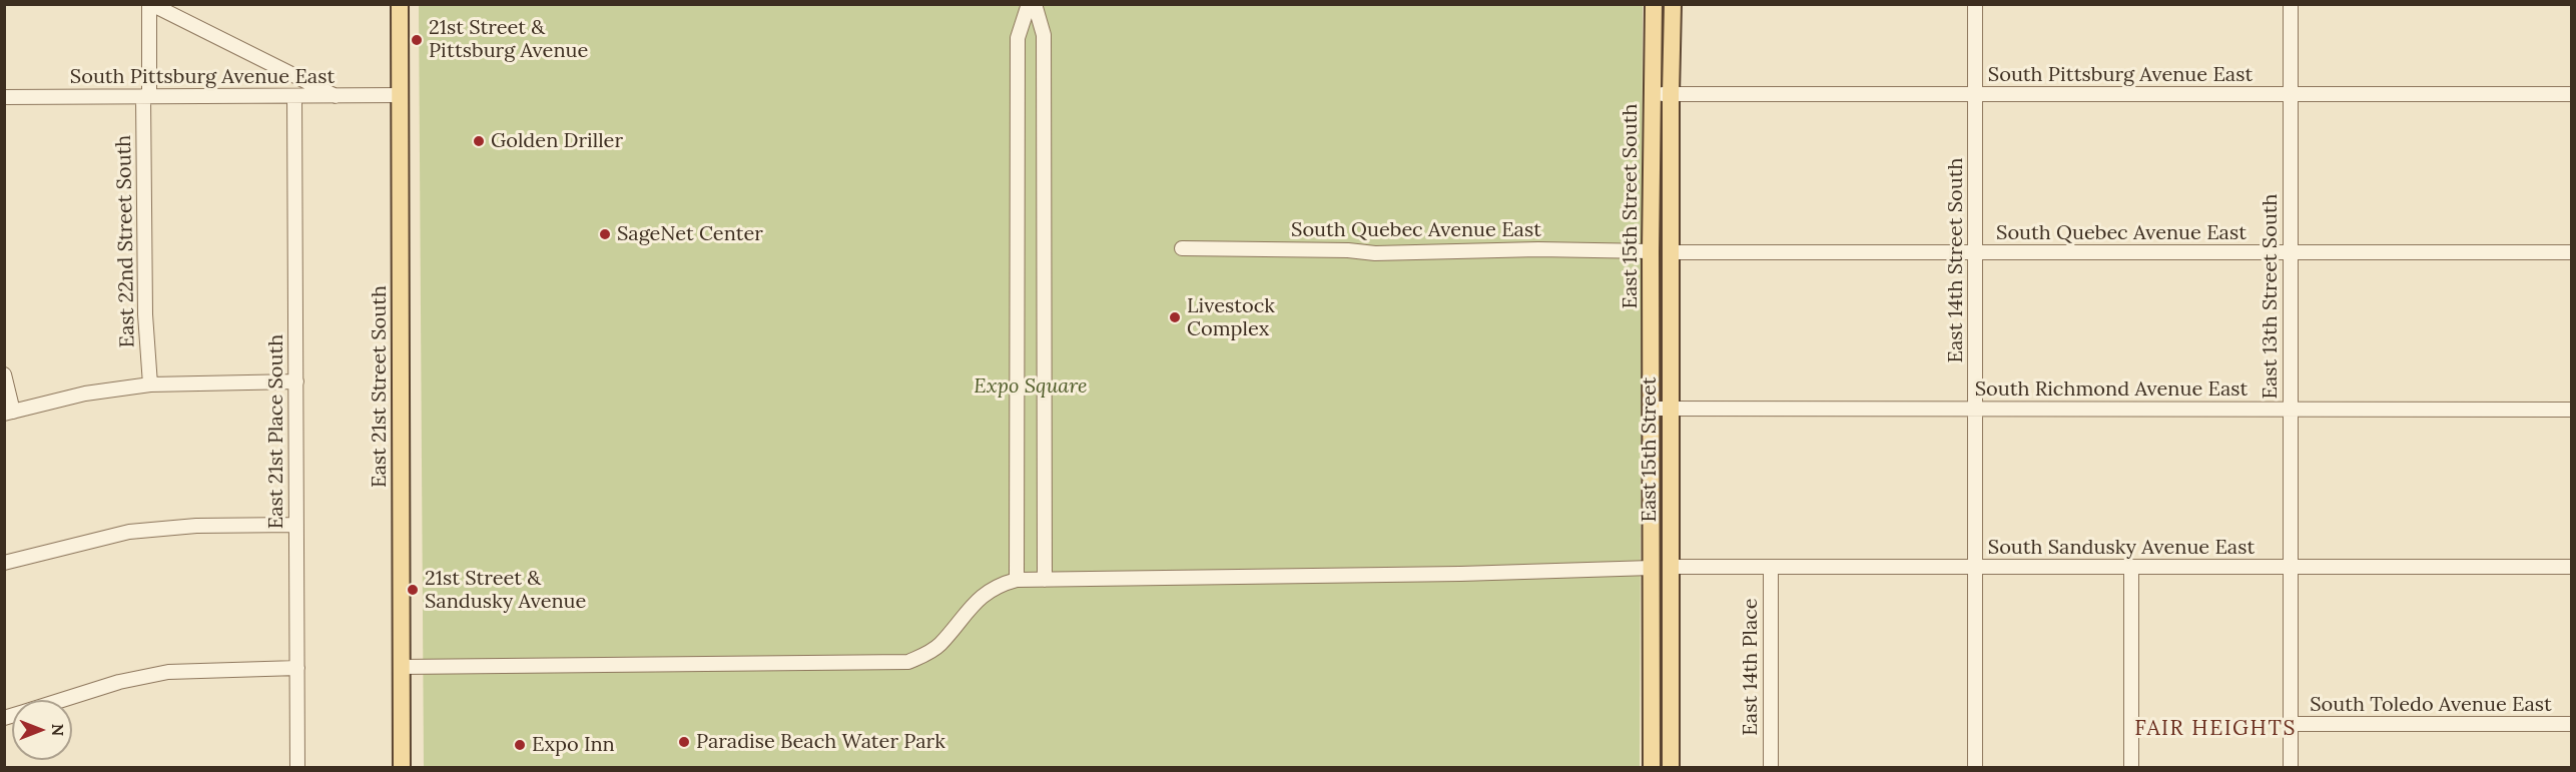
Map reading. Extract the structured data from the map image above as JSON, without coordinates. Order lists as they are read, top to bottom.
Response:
{
  "streets": {
    "main road": ["East 15th Street South", "East 21st Street South", "East 15th Street"],
    "street": [
      "South Pittsburg Avenue East",
      "South Quebec Avenue East",
      "East 22nd Street South",
      "East 14th Street South",
      "East 13th Street South",
      "South Richmond Avenue East",
      "East 21st Place South",
      "South Sandusky Avenue East",
      "East 14th Place",
      "South Toledo Avenue East"
    ]
  },
  "crossings": [
    ["South Pittsburg Avenue East", "East 15th Street South"],
    ["South Pittsburg Avenue East", "East 22nd Street South"],
    ["South Pittsburg Avenue East", "East 14th Street South"],
    ["South Pittsburg Avenue East", "East 13th Street South"],
    ["South Pittsburg Avenue East", "East 21st Street South"],
    ["South Pittsburg Avenue East", "East 21st Place South"],
    ["East 15th Street South", "South Quebec Avenue East"],
    ["East 15th Street South", "South Richmond Avenue East"],
    ["East 15th Street South", "East 15th Street"],
    ["South Quebec Avenue East", "East 14th Street South"],
    ["South Quebec Avenue East", "East 13th Street South"],
    ["East 14th Street South", "South Richmond Avenue East"],
    ["East 14th Street South", "South Sandusky Avenue East"],
    ["East 13th Street South", "South Richmond Avenue East"],
    ["East 13th Street South", "South Sandusky Avenue East"],
    ["East 13th Street South", "South Toledo Avenue East"],
    ["South Richmond Avenue East", "East 15th Street"],
    ["East 15th Street", "South Sandusky Avenue East"],
    ["South Sandusky Avenue East", "East 14th Place"]
  ],
  "districts": ["FAIR HEIGHTS"],
  "parks": ["Expo Square"],
  "places": [
    "21st Street & Pittsburg Avenue",
    "Golden Driller",
    "SageNet Center",
    "Livestock Complex",
    "21st Street & Sandusky Avenue",
    "Paradise Beach Water Park",
    "Expo Inn"
  ],
  "north": "right"
}
